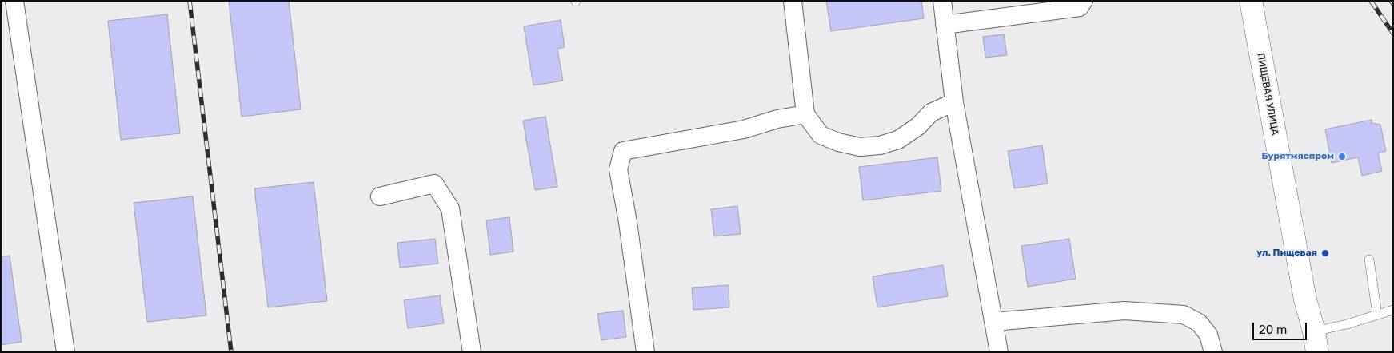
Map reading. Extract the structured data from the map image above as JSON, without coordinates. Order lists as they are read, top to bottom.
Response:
{
  "streets": {
    "main road": ["ПИЩЕВАЯ УЛИЦА"]
  },
  "places": ["Бурятмяспром", "ул. Пищевая"],
  "scale_bar": "20 m"
}
